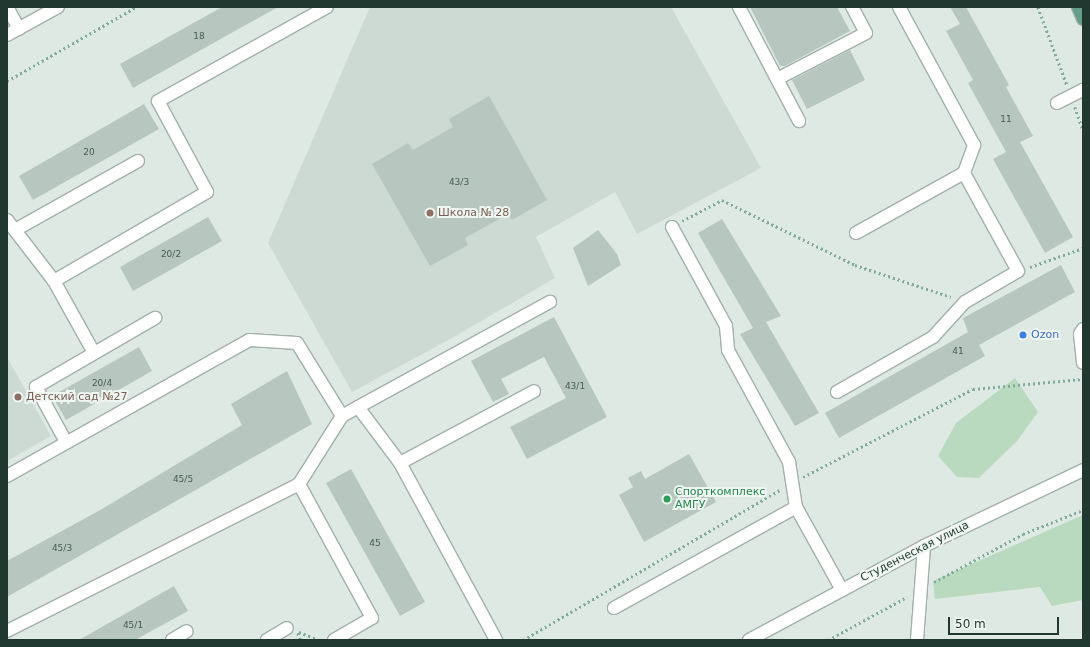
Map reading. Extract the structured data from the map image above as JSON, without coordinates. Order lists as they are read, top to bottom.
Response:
{
  "streets": {
    "street": ["Студенческая улица"]
  },
  "places": [
    "Школа № 28",
    "Ozon",
    "Детский сад №27",
    "Спорткомплекс АМГУ"
  ],
  "house_numbers": [
    "18",
    "11",
    "20",
    "43/3",
    "20/2",
    "41",
    "20/4",
    "43/1",
    "45/5",
    "45",
    "45/3",
    "45/1"
  ],
  "scale_bar": "50 m"
}
